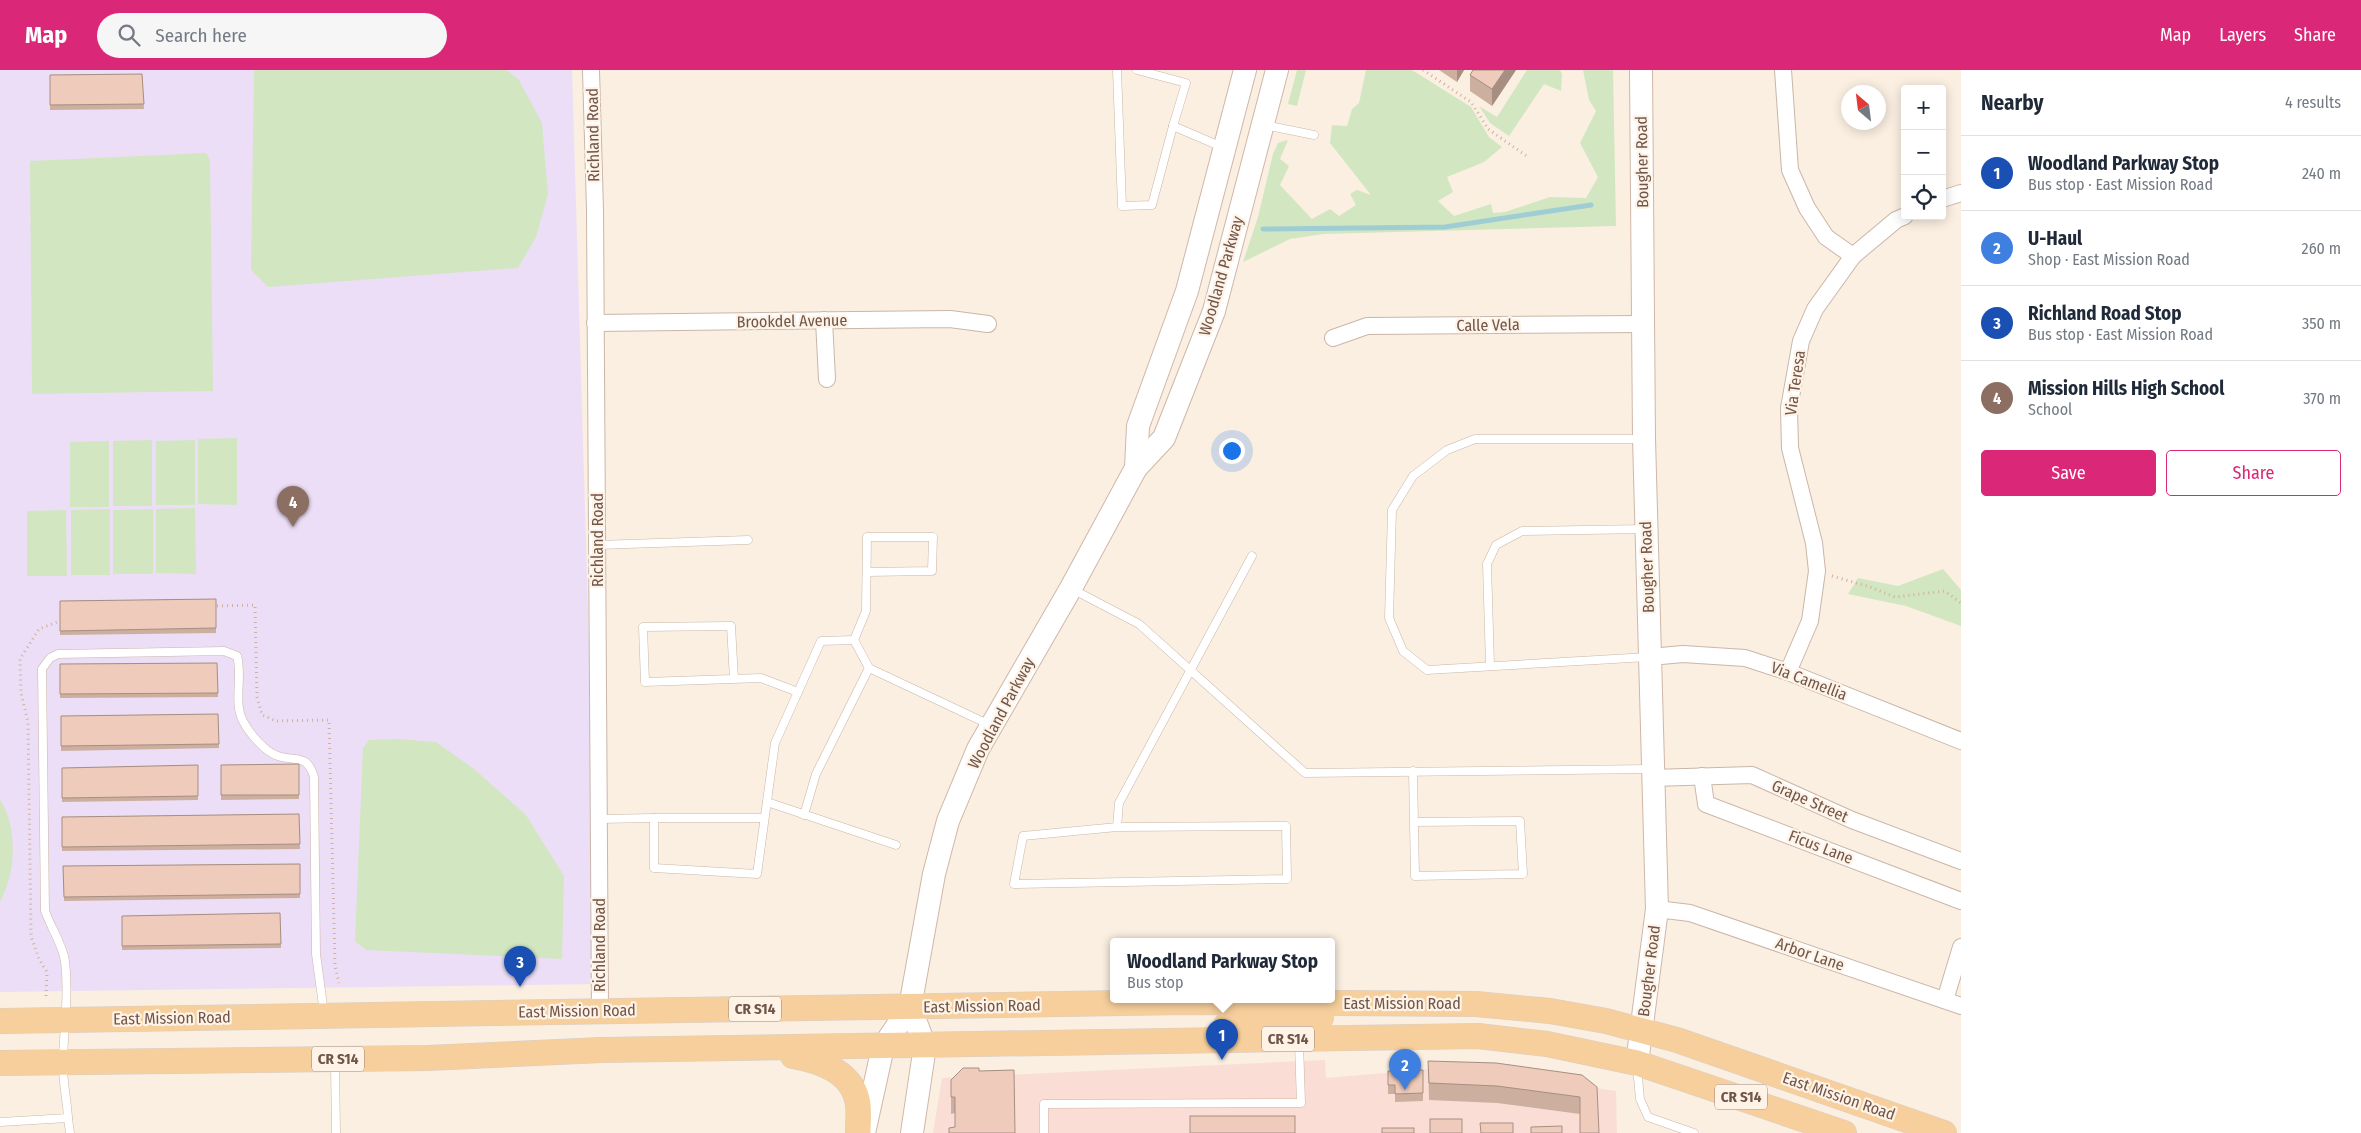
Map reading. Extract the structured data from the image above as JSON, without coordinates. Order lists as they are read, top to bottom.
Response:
{
  "streets": {
    "main road": [
      "Bougher Road",
      "Woodland Parkway",
      "East Mission Road",
      "CR S14"
    ],
    "street": [
      "Richland Road",
      "Brookdel Avenue",
      "Calle Vela",
      "Via Teresa",
      "Via Camellia",
      "Grape Street",
      "Ficus Lane",
      "Arbor Lane"
    ]
  },
  "crossings": [
    ["Richland Road", "Brookdel Avenue"],
    ["Richland Road", "East Mission Road"],
    ["Bougher Road", "Calle Vela"],
    ["Bougher Road", "Via Camellia"],
    ["Bougher Road", "Grape Street"],
    ["Bougher Road", "Arbor Lane"],
    ["Bougher Road", "East Mission Road"],
    ["Woodland Parkway", "East Mission Road"],
    ["Via Teresa", "Via Camellia"],
    ["Grape Street", "Ficus Lane"]
  ],
  "north": "top left",
  "page": {
    "header": "Map",
    "search": "Search here",
    "nav": ["Map", "Layers", "Share"],
    "heading": ["Nearby", "4 results"],
    "map_buttons": ["+", "−"],
    "list": [
      {
        "mark": "1",
        "name": "Woodland Parkway Stop",
        "note": "Bus stop · East Mission Road",
        "value": "240 m"
      },
      {
        "mark": "2",
        "name": "U-Haul",
        "note": "Shop · East Mission Road",
        "value": "260 m"
      },
      {
        "mark": "3",
        "name": "Richland Road Stop",
        "note": "Bus stop · East Mission Road",
        "value": "350 m"
      },
      {
        "mark": "4",
        "name": "Mission Hills High School",
        "note": "School",
        "value": "370 m"
      }
    ],
    "buttons": ["Save", "Share"],
    "pins": [
      "4",
      "3",
      "1",
      "2"
    ],
    "popup": ["Woodland Parkway Stop", "Bus stop"]
  }
}
